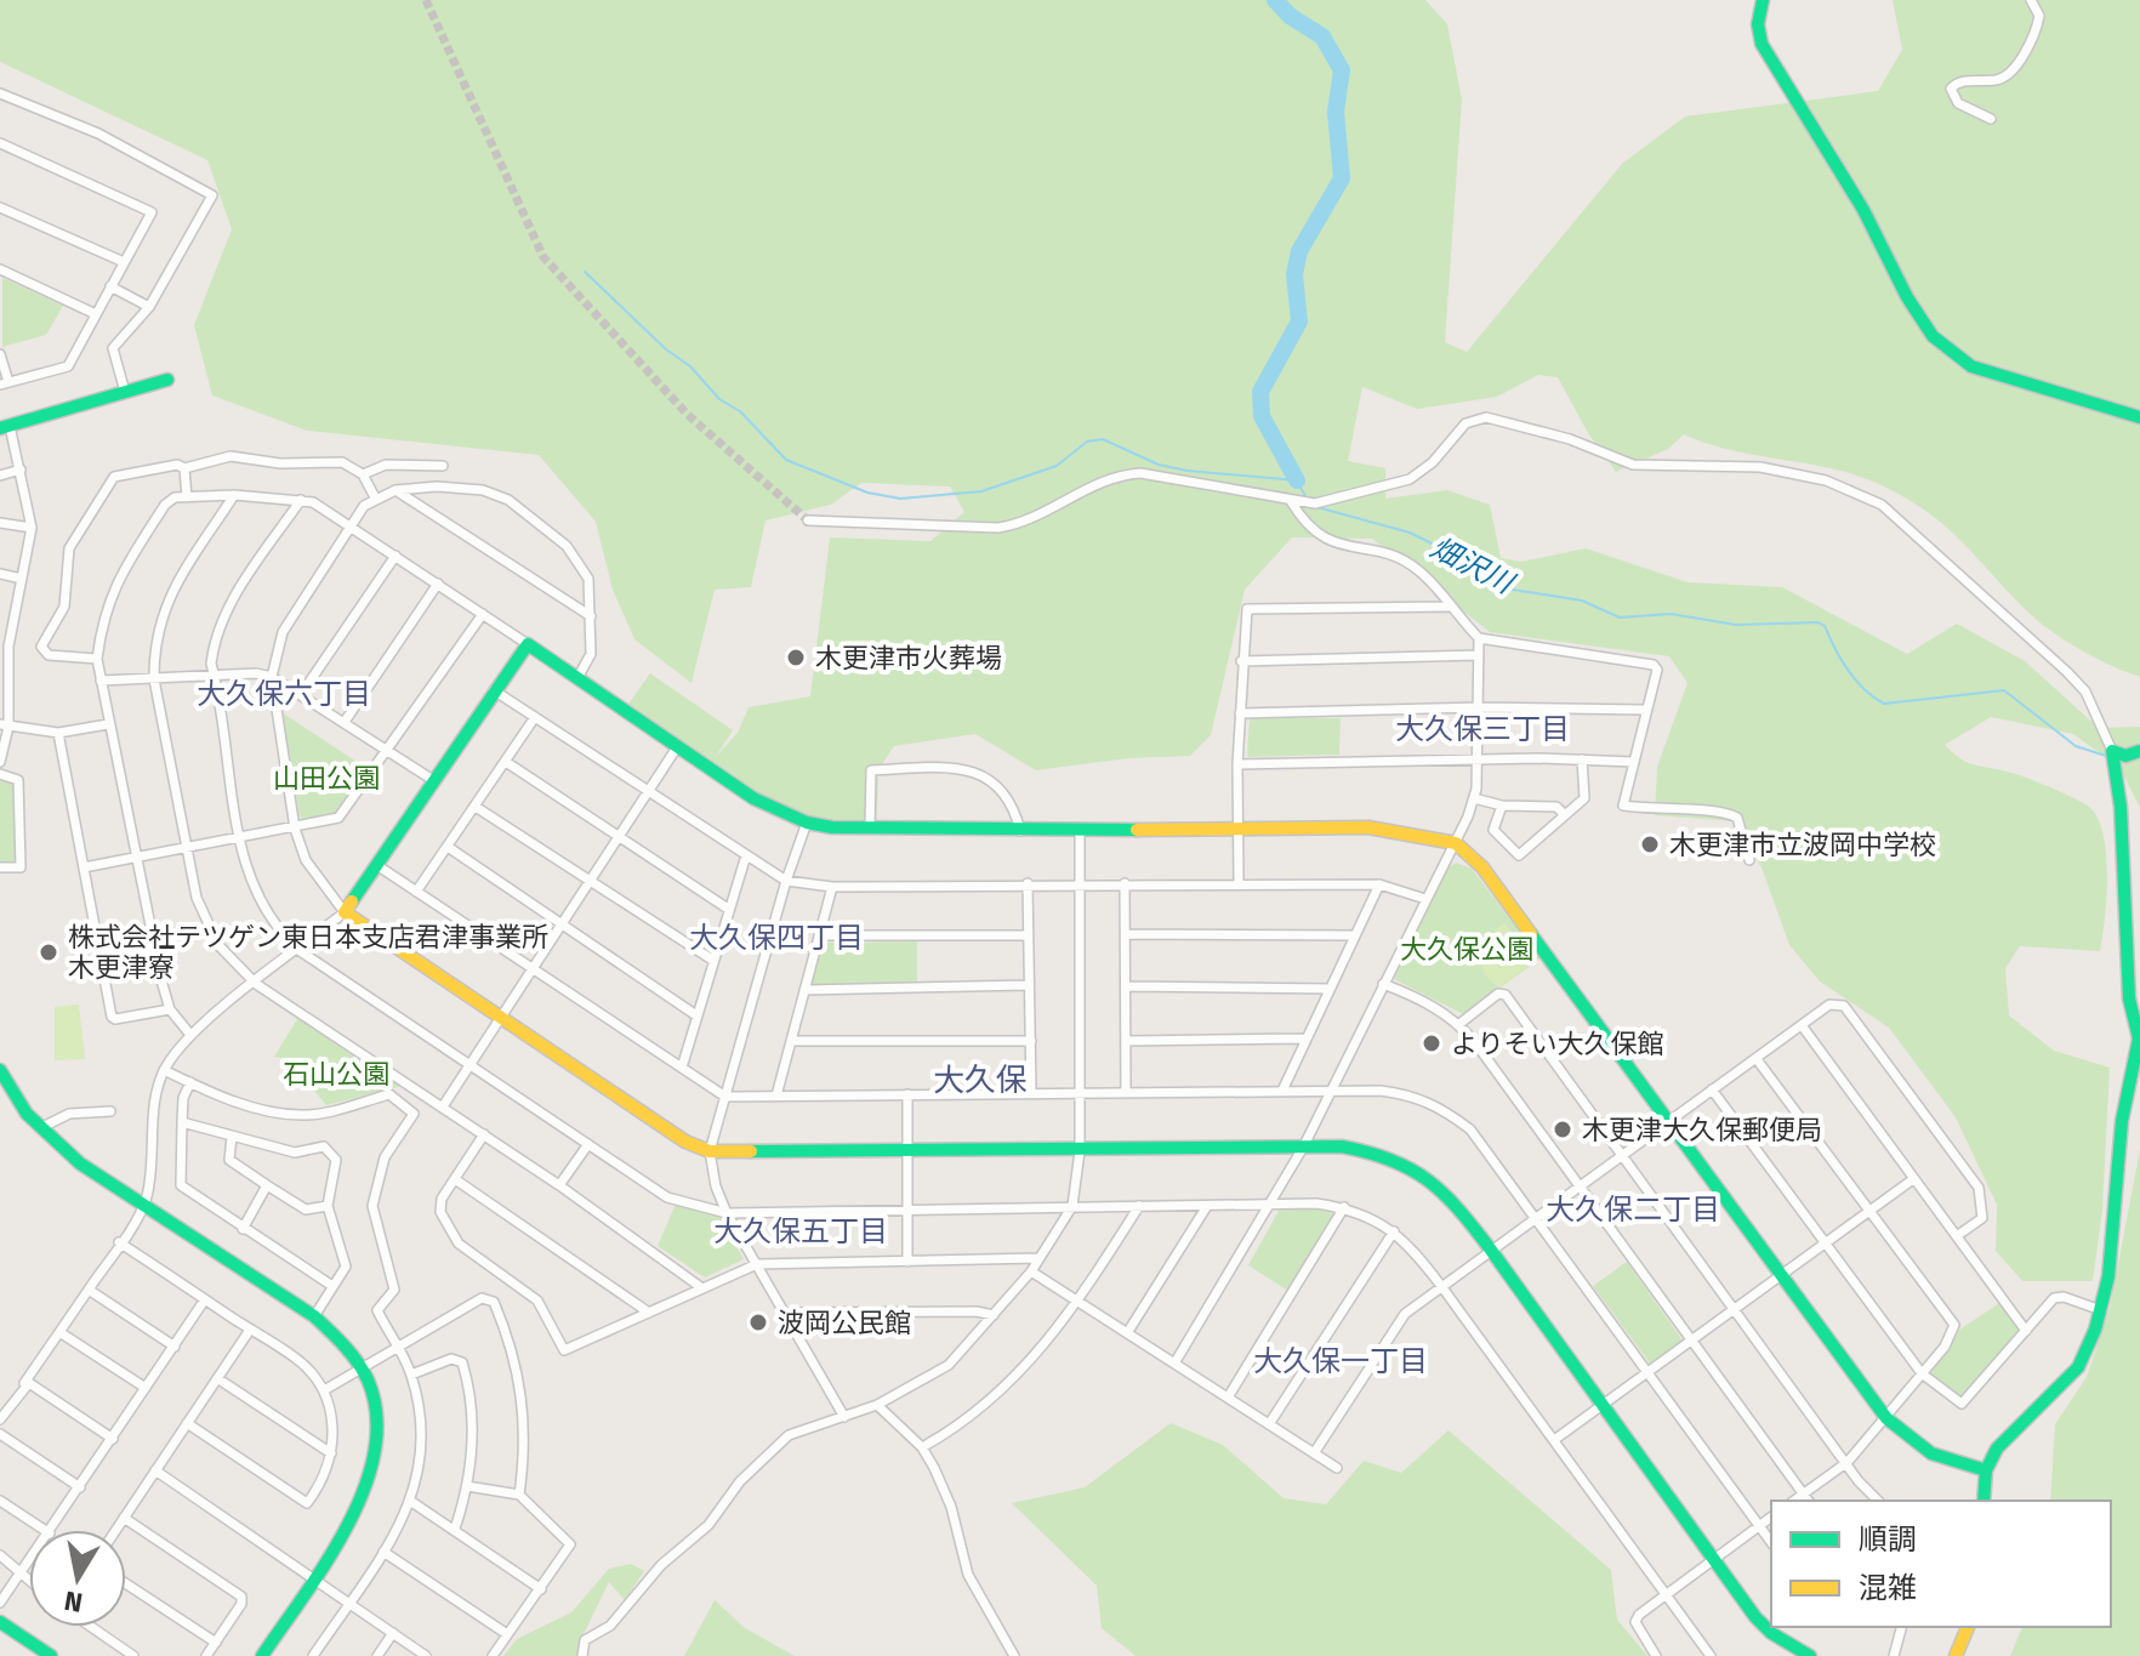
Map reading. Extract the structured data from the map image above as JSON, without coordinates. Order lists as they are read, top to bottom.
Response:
{
  "districts": [
    "大久保六丁目",
    "大久保三丁目",
    "大久保四丁目",
    "大久保",
    "大久保二丁目",
    "大久保五丁目",
    "大久保一丁目"
  ],
  "water": ["畑沢川"],
  "parks": ["山田公園", "大久保公園", "石山公園"],
  "places": [
    "木更津市火葬場",
    "木更津市立波岡中学校",
    "株式会社テツゲン東日本支店君津事業所 木更津寮",
    "よりそい大久保館",
    "木更津大久保郵便局",
    "波岡公民館"
  ],
  "legend": ["順調", "混雑"],
  "north": "bottom"
}
